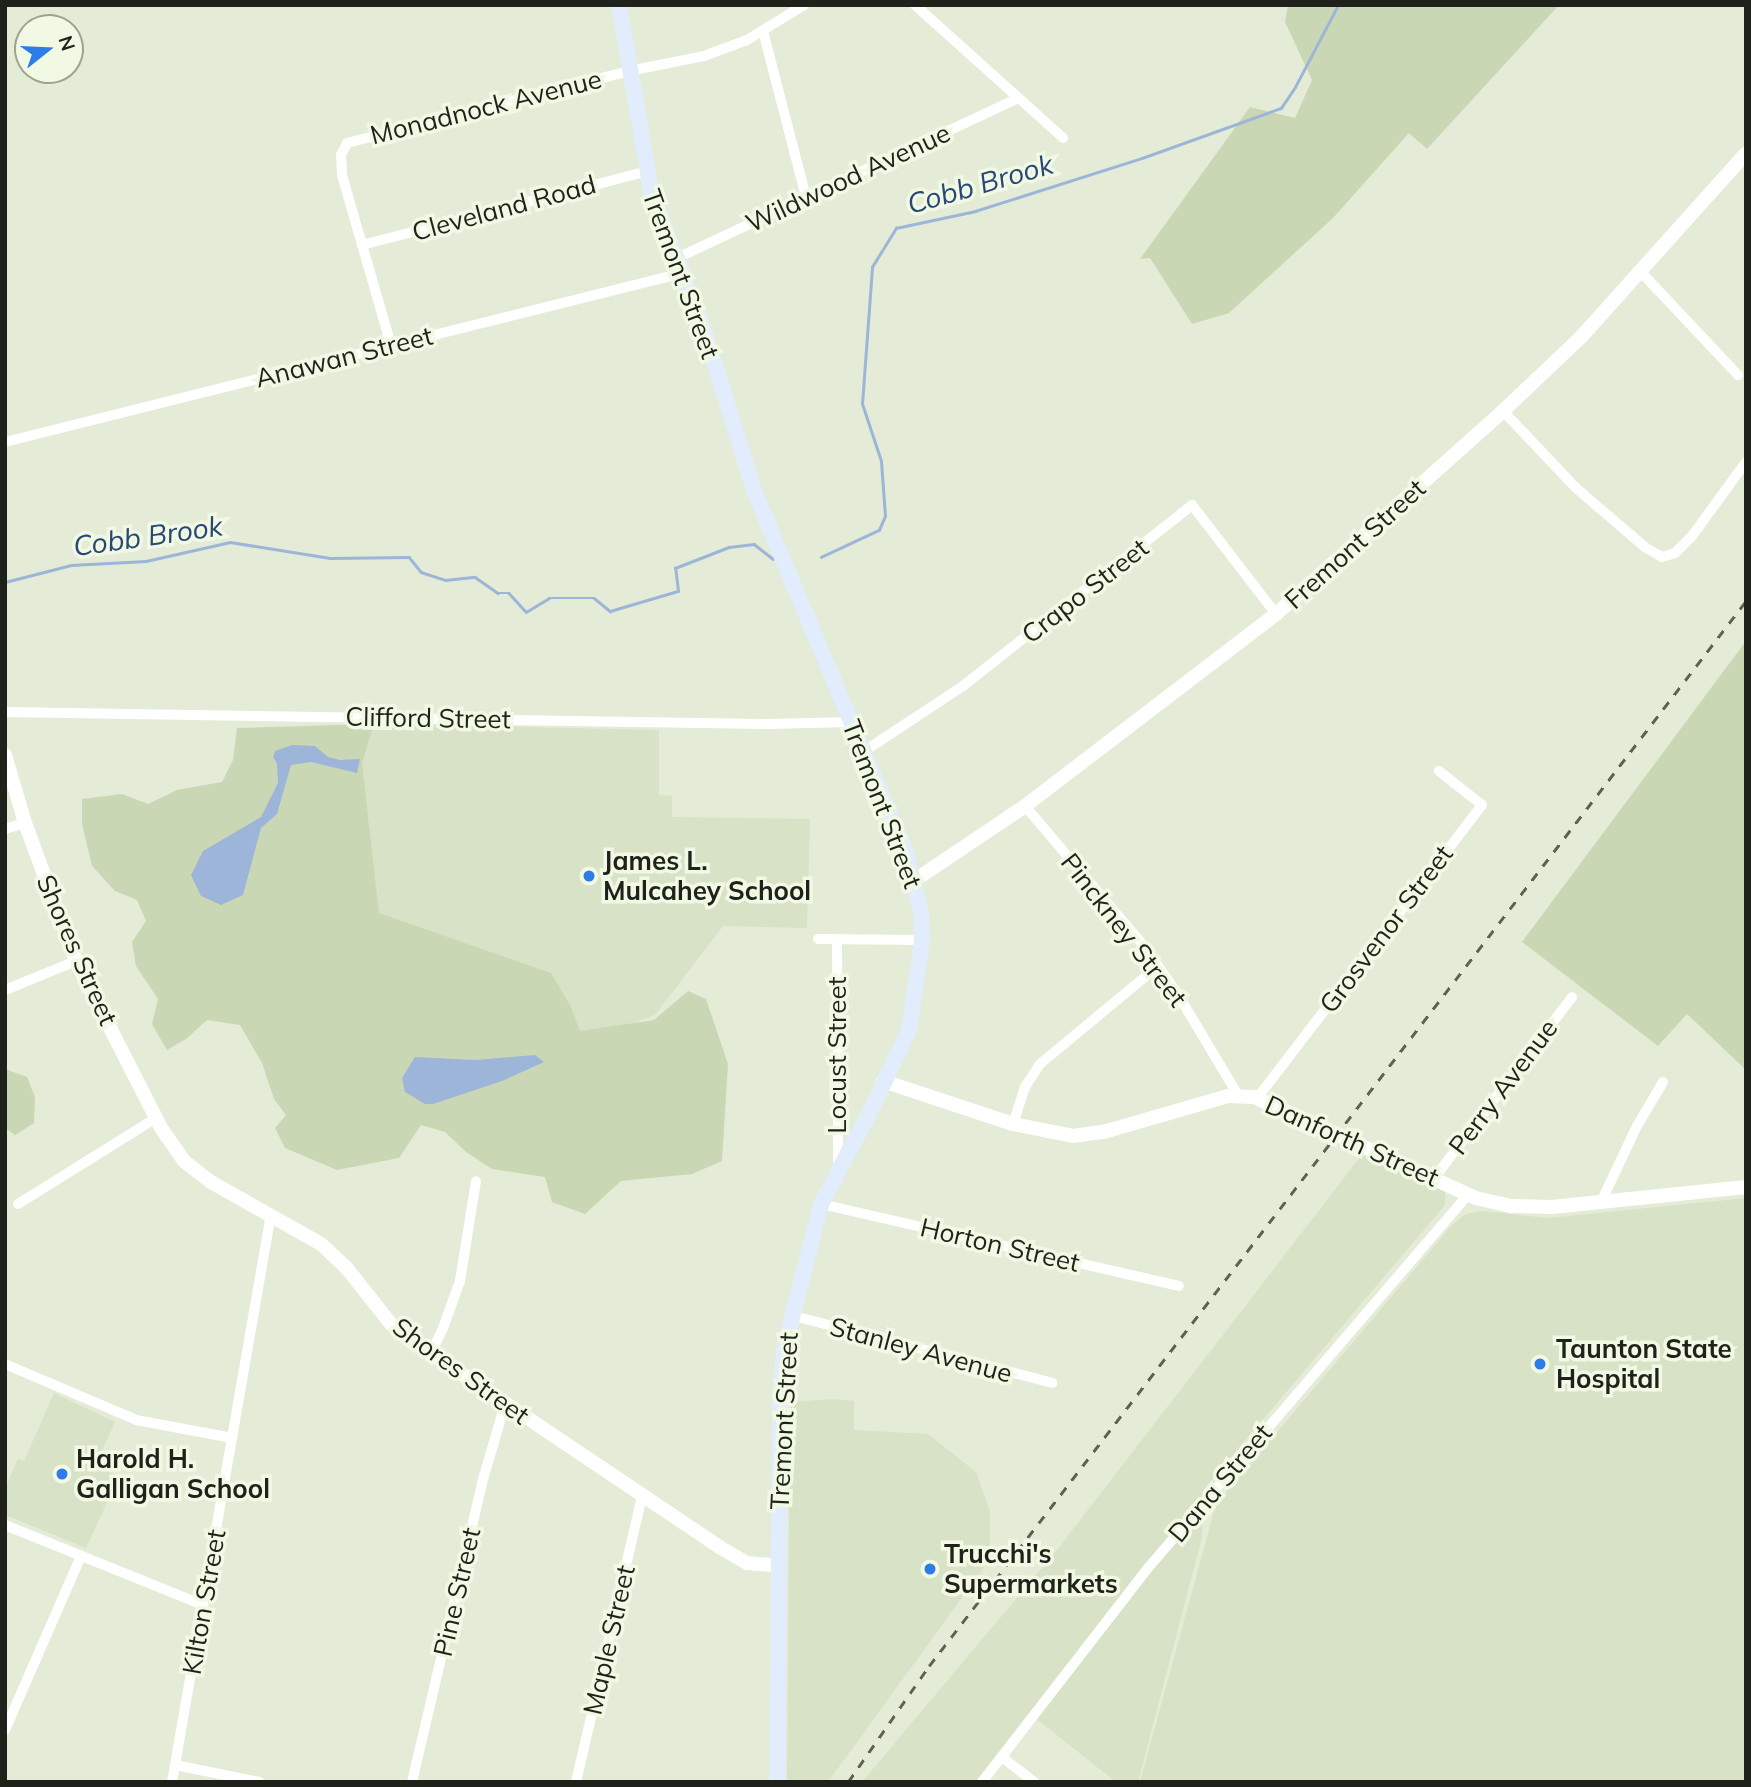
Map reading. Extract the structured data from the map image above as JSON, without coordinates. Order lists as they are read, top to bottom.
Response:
{
  "streets": {
    "main road": ["Tremont Street"],
    "street": [
      "Monadnock Avenue",
      "Wildwood Avenue",
      "Cleveland Road",
      "Anawan Street",
      "Fremont Street",
      "Crapo Street",
      "Clifford Street",
      "Grosvenor Street",
      "Pinckney Street",
      "Shores Street",
      "Locust Street",
      "Perry Avenue",
      "Danforth Street",
      "Horton Street",
      "Stanley Avenue",
      "Dana Street",
      "Pine Street",
      "Kilton Street",
      "Maple Street"
    ]
  },
  "crossings": [
    ["Monadnock Avenue", "Cleveland Road"],
    ["Monadnock Avenue", "Tremont Street"],
    ["Wildwood Avenue", "Tremont Street"],
    ["Wildwood Avenue", "Anawan Street"],
    ["Cleveland Road", "Tremont Street"],
    ["Tremont Street", "Anawan Street"],
    ["Tremont Street", "Fremont Street"],
    ["Tremont Street", "Crapo Street"],
    ["Tremont Street", "Clifford Street"],
    ["Tremont Street", "Shores Street"],
    ["Tremont Street", "Locust Street"],
    ["Tremont Street", "Danforth Street"],
    ["Tremont Street", "Horton Street"],
    ["Tremont Street", "Stanley Avenue"],
    ["Fremont Street", "Crapo Street"],
    ["Fremont Street", "Pinckney Street"],
    ["Grosvenor Street", "Danforth Street"],
    ["Pinckney Street", "Danforth Street"],
    ["Shores Street", "Pine Street"],
    ["Shores Street", "Kilton Street"],
    ["Shores Street", "Maple Street"],
    ["Perry Avenue", "Danforth Street"],
    ["Danforth Street", "Dana Street"]
  ],
  "water": ["Cobb Brook"],
  "places": [
    "James L. Mulcahey School",
    "Taunton State Hospital",
    "Harold H. Galligan School",
    "Trucchi's Supermarkets"
  ],
  "north": "right"
}
